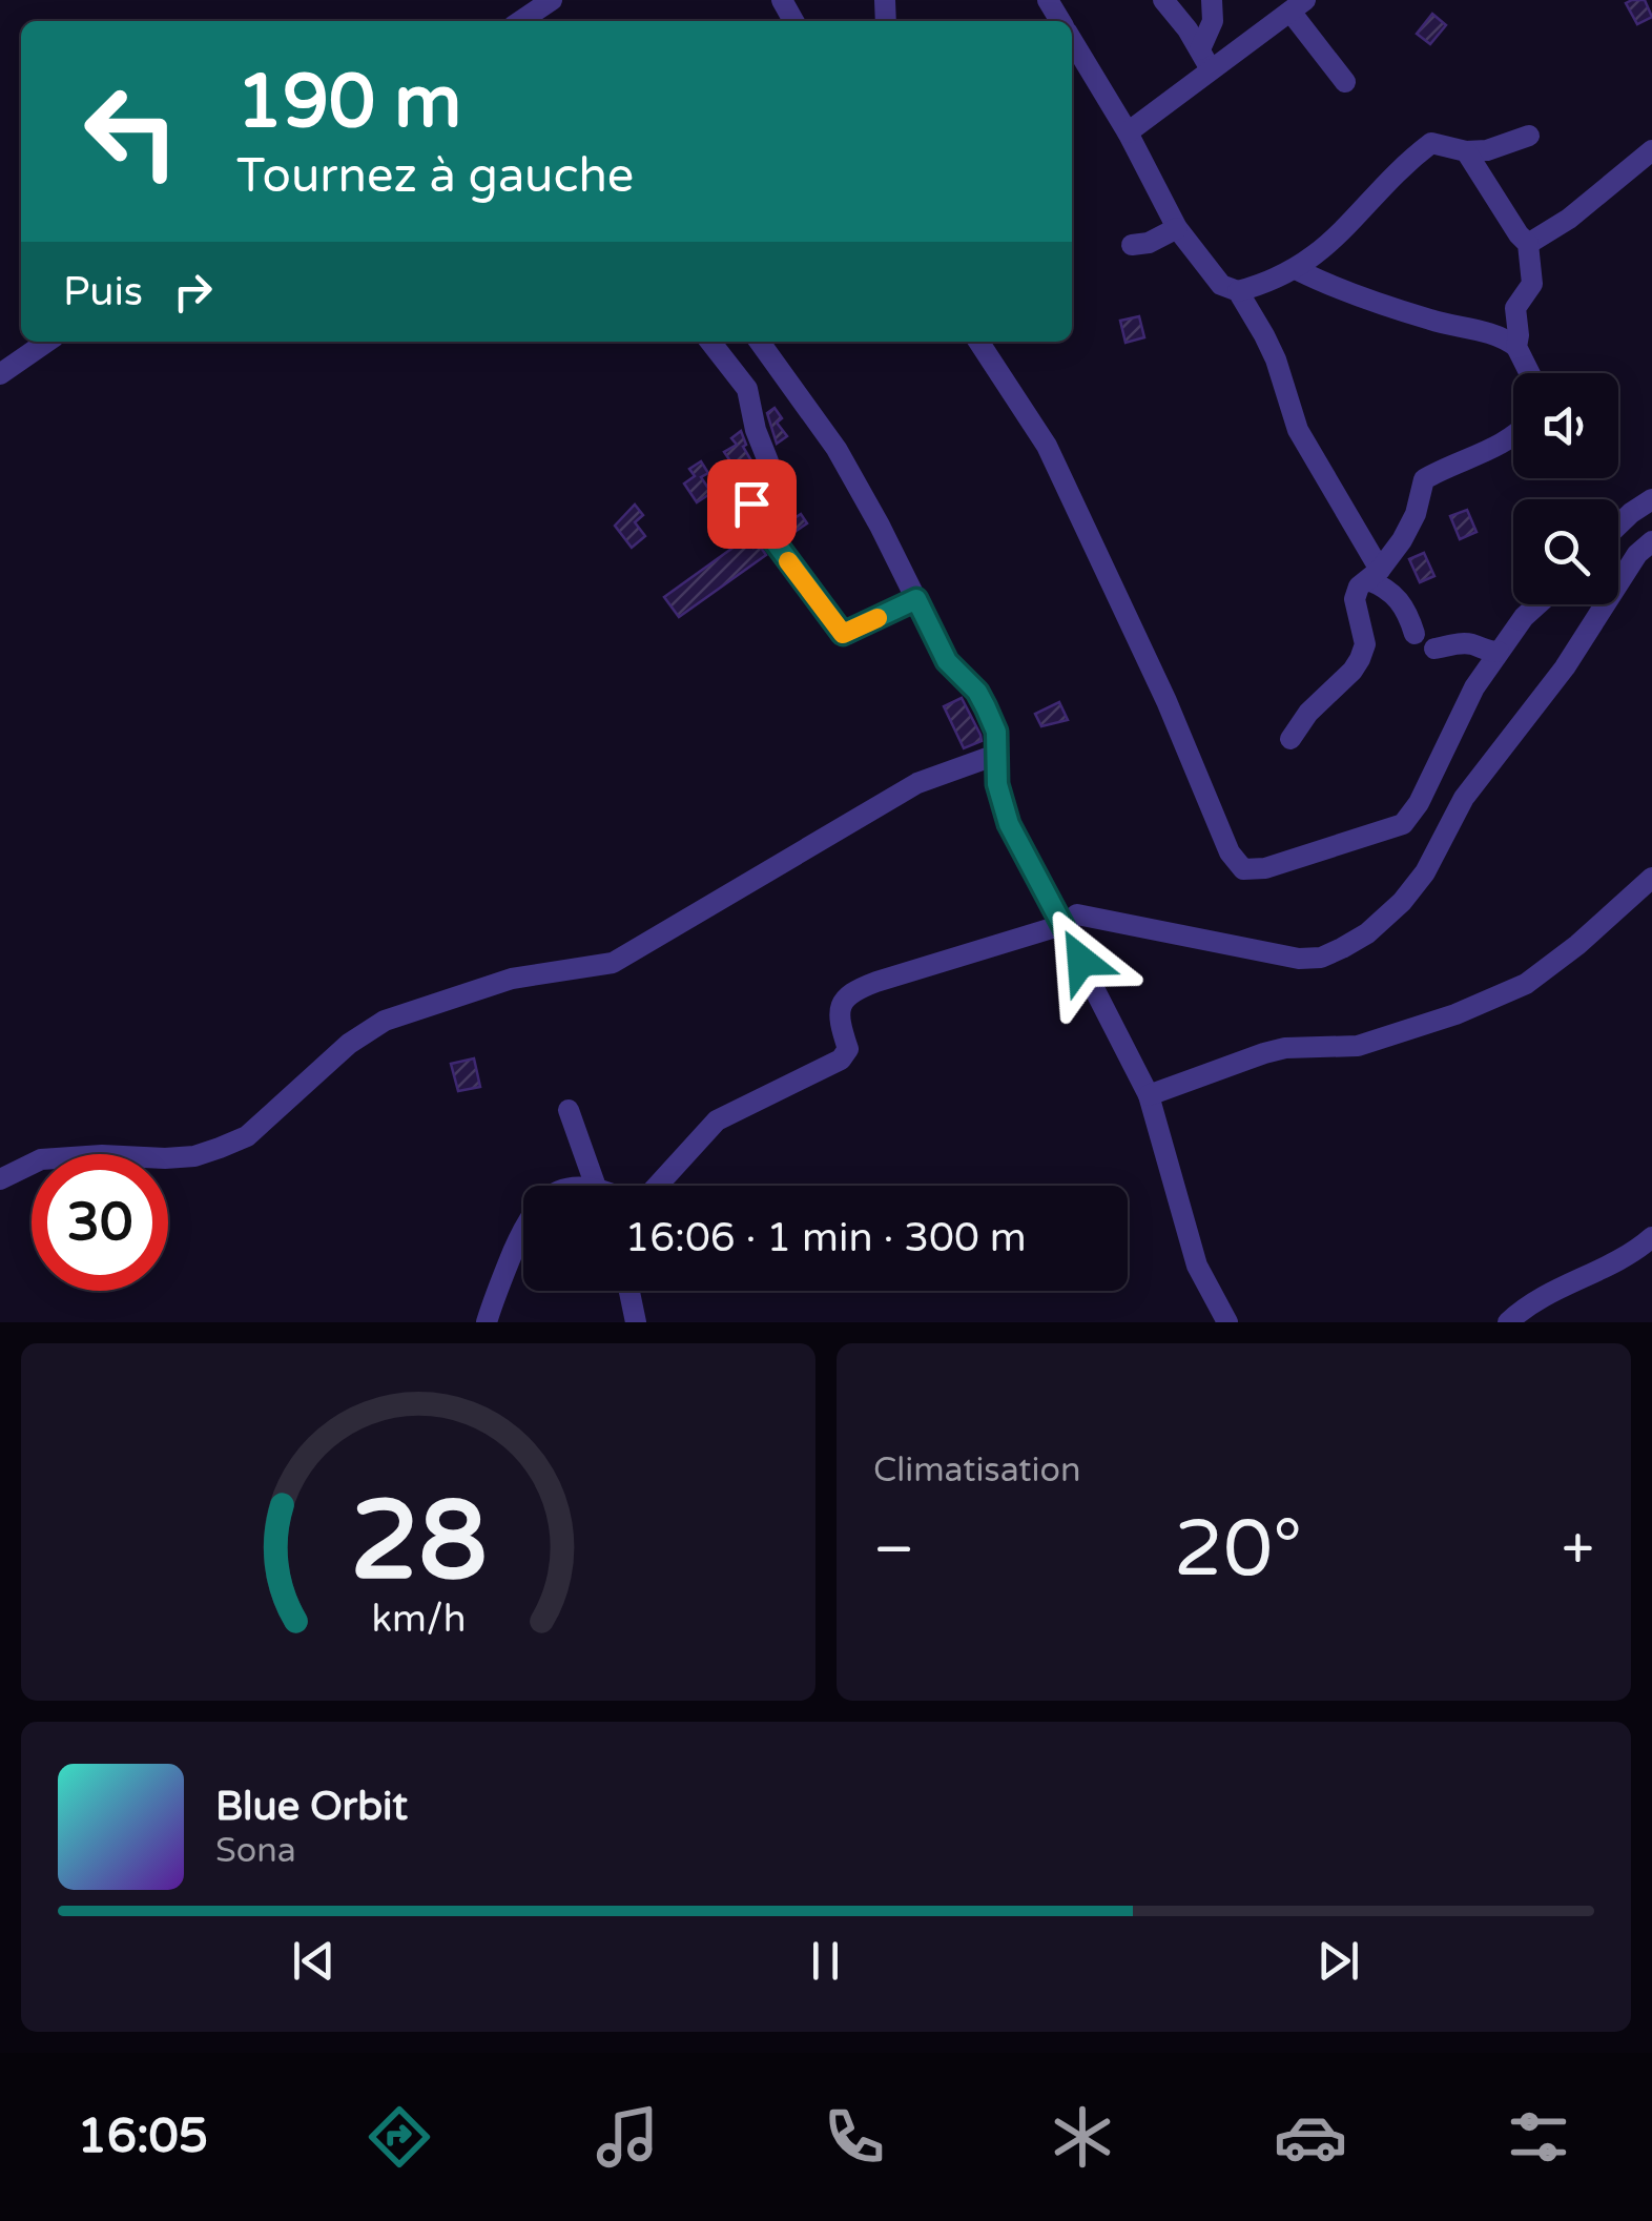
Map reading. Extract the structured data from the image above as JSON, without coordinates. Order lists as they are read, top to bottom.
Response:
{
  "page": {
    "turn": ["190 m", "Tournez à gauche"],
    "then": "Puis",
    "limit": "30",
    "trip": "16:06 · 1 min · 300 m",
    "tile": "Climatisation",
    "heat": ["−", "20°", "+"],
    "song": ["Blue Orbit", "Sona"],
    "tabs": "16:05",
    "gauge": ["28", "km/h"]
  }
}
